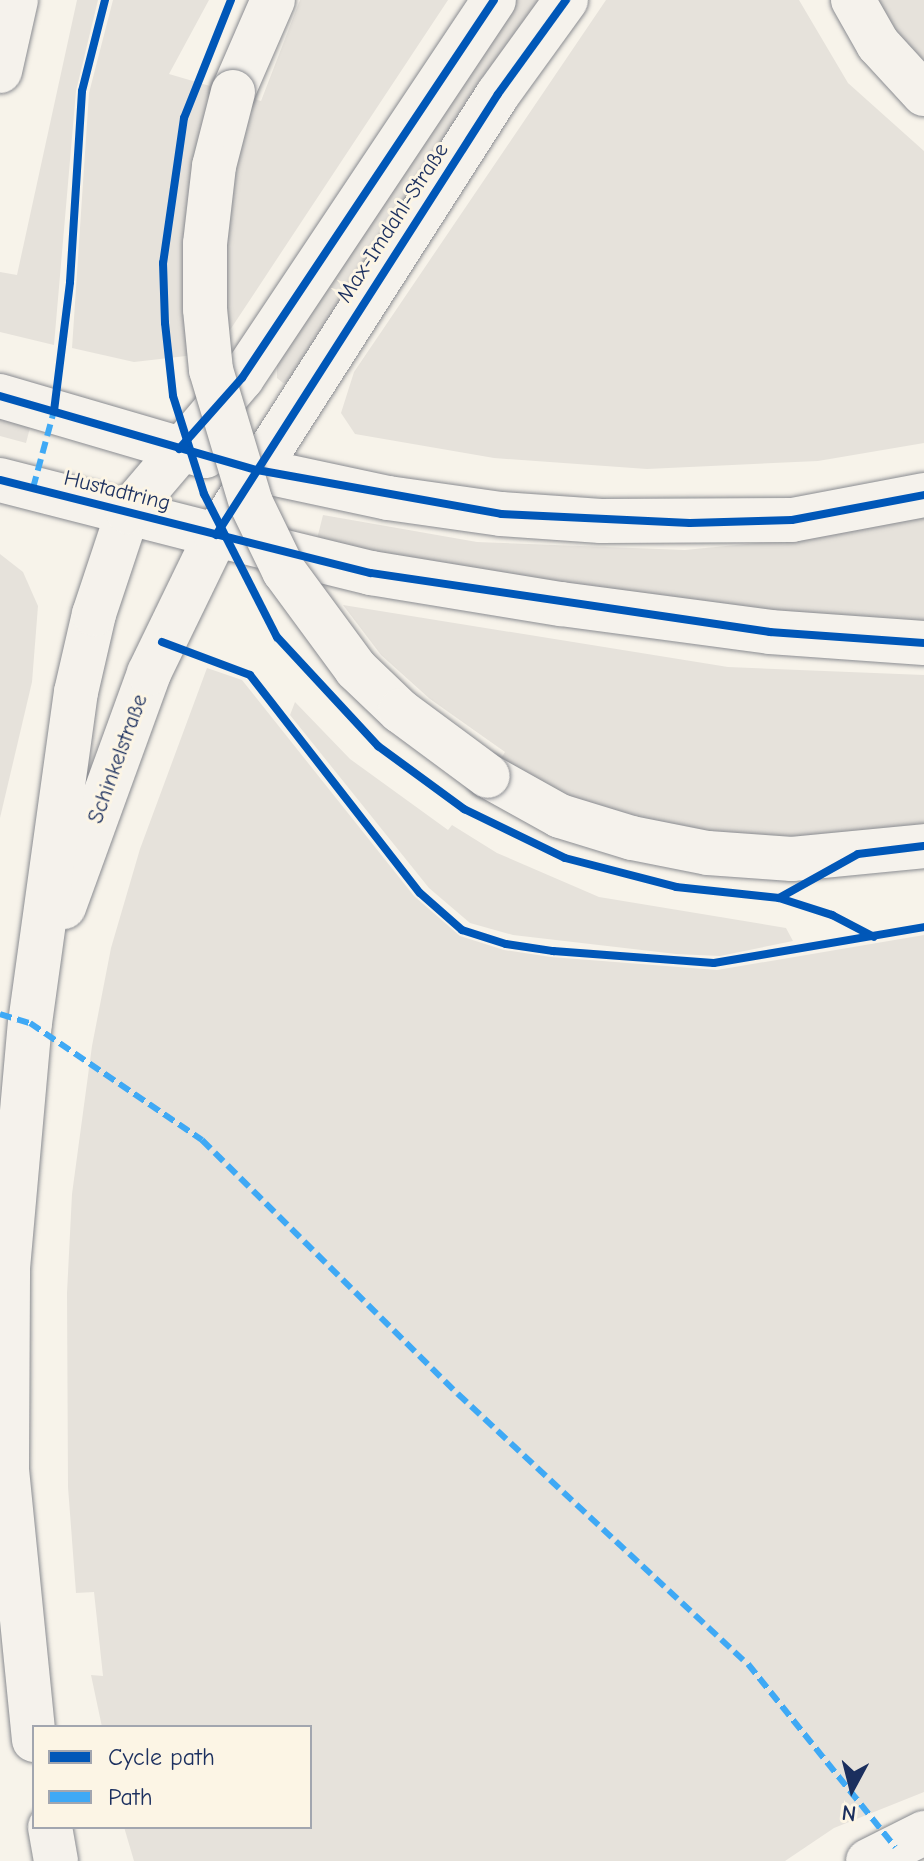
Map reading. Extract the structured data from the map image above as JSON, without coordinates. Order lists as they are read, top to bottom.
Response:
{
  "streets": {
    "main road": ["Max-Imdahl-Straße", "Hustadtring", "Schinkelstraße"]
  },
  "crossings": [
    ["Max-Imdahl-Straße", "Hustadtring"],
    ["Hustadtring", "Schinkelstraße"]
  ],
  "legend": ["Cycle path", "Path"],
  "north": "bottom"
}
